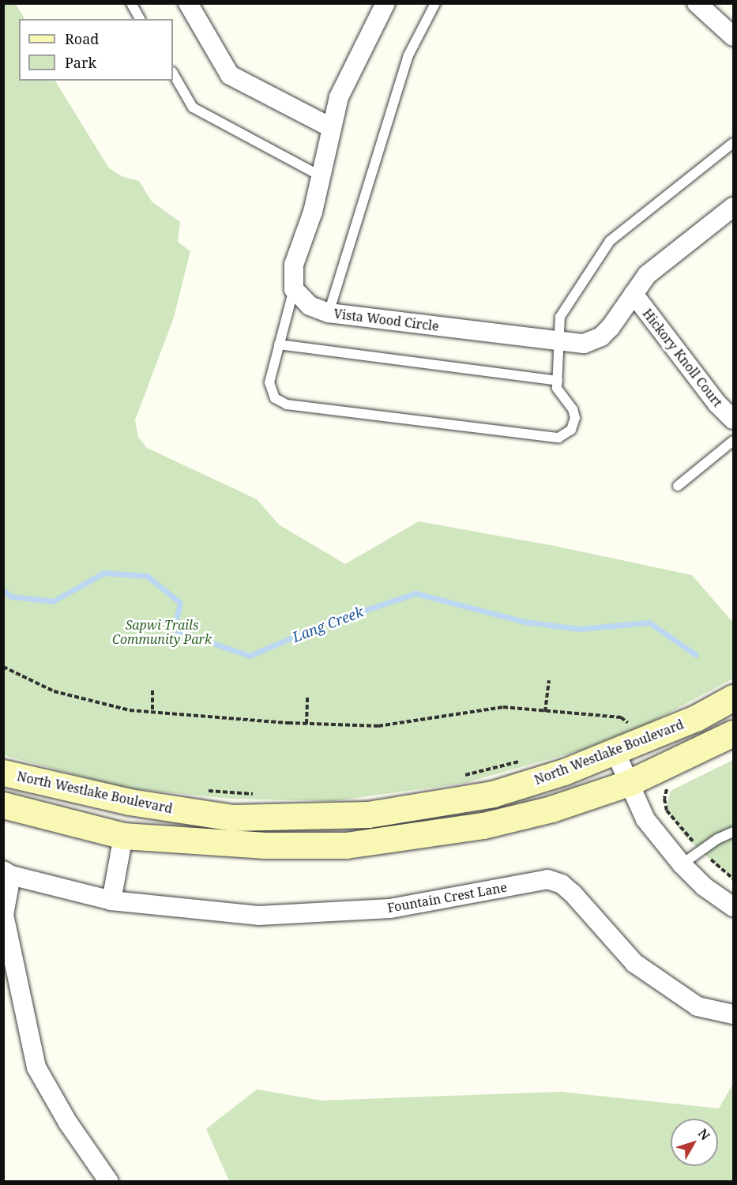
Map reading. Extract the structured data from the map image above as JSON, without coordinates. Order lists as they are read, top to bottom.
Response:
{
  "streets": {
    "main road": ["North Westlake Boulevard"],
    "street": ["Vista Wood Circle", "Hickory Knoll Court", "Fountain Crest Lane"]
  },
  "crossings": [
    ["Vista Wood Circle", "Hickory Knoll Court"]
  ],
  "water": ["Lang Creek"],
  "parks": ["Sapwi Trails Community Park"],
  "legend": ["Road", "Park"],
  "north": "top right"
}
